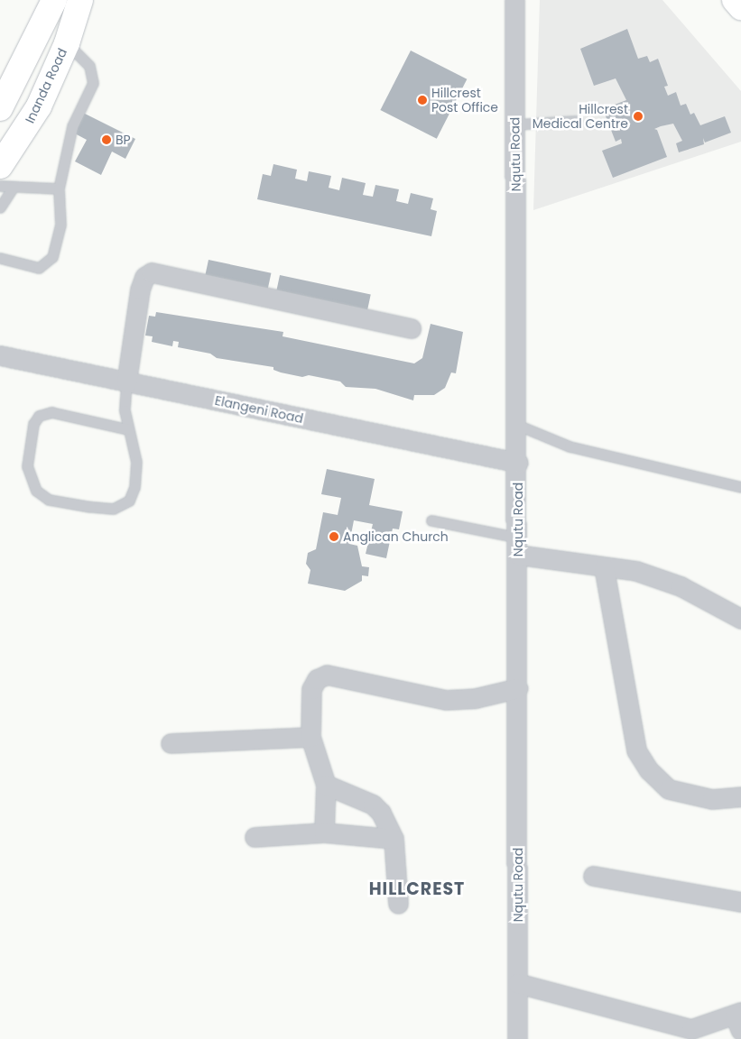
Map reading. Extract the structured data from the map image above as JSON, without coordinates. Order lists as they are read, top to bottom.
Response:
{
  "streets": {
    "main road": ["Inanda Road"],
    "street": ["Nqutu Road", "Elangeni Road"]
  },
  "crossings": [
    ["Nqutu Road", "Elangeni Road"]
  ],
  "districts": ["HILLCREST"],
  "places": [
    "Hillcrest Post Office",
    "Hillcrest Medical Centre",
    "BP",
    "Anglican Church"
  ]
}
